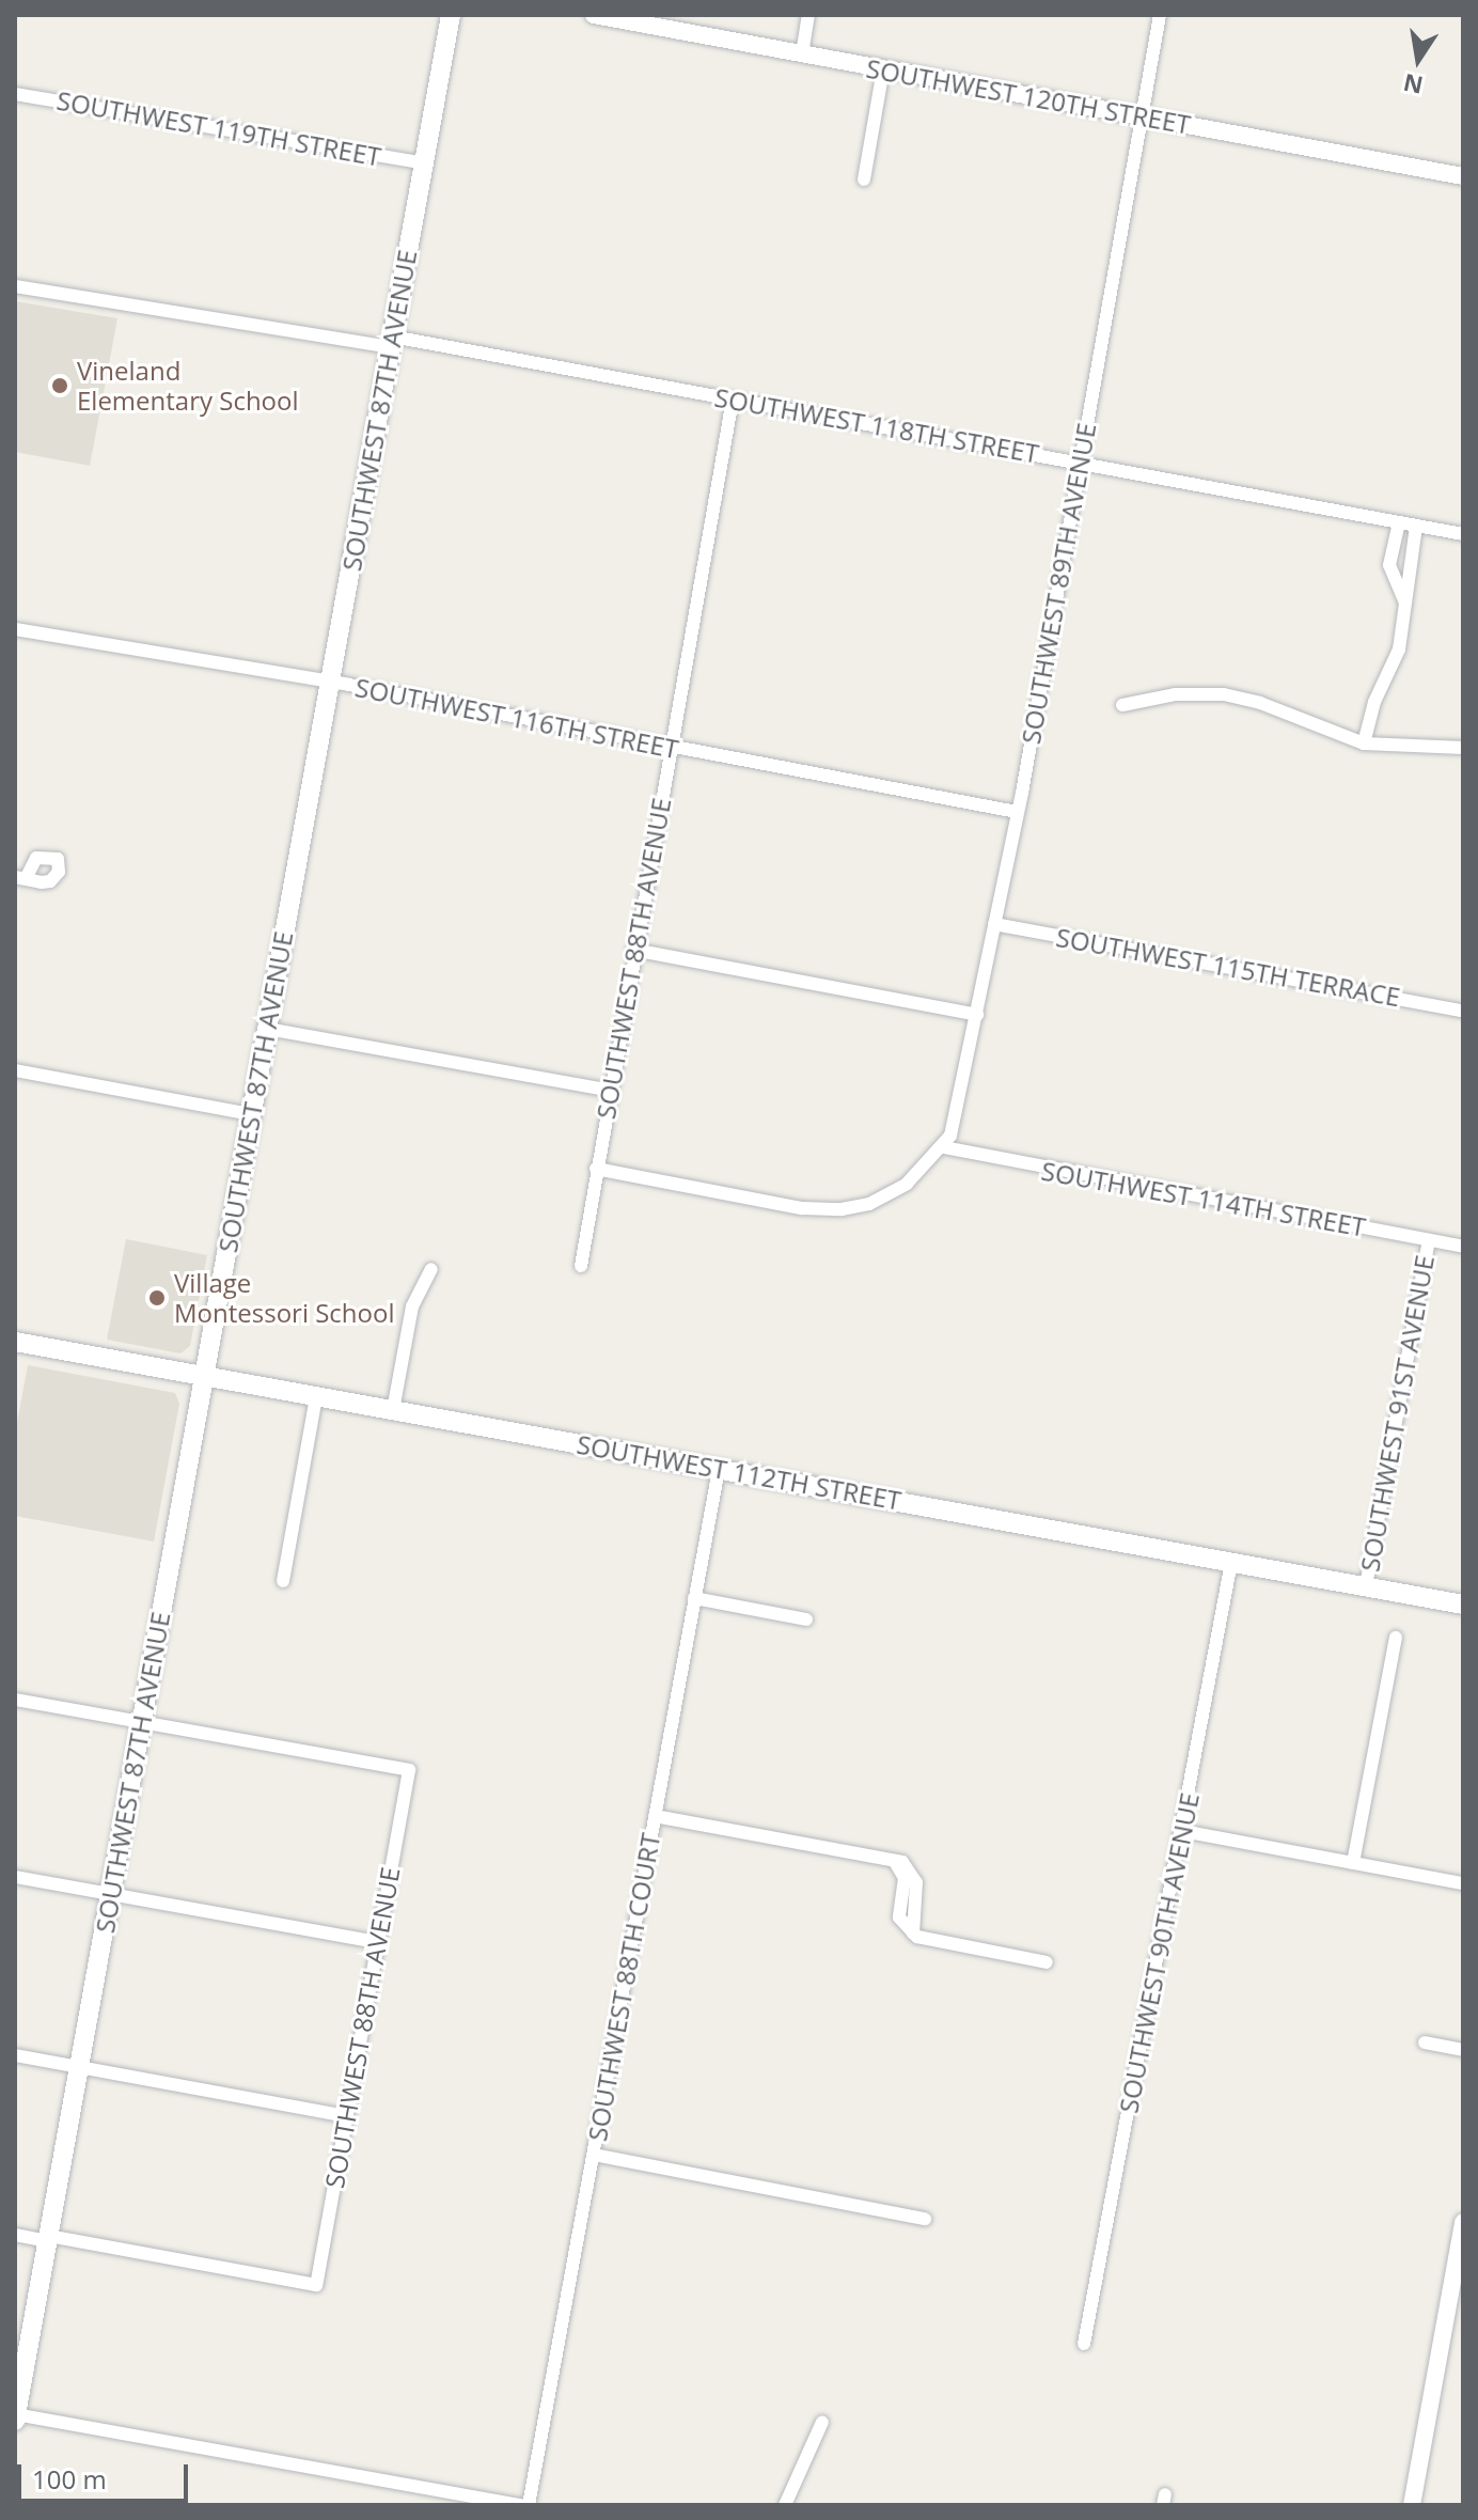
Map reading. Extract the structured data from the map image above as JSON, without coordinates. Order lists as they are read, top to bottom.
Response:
{
  "streets": {
    "main road": ["SOUTHWEST 87TH AVENUE", "SOUTHWEST 112TH STREET"],
    "street": [
      "SOUTHWEST 120TH STREET",
      "SOUTHWEST 119TH STREET",
      "SOUTHWEST 118TH STREET",
      "SOUTHWEST 89TH AVENUE",
      "SOUTHWEST 116TH STREET",
      "SOUTHWEST 88TH AVENUE",
      "SOUTHWEST 115TH TERRACE",
      "SOUTHWEST 114TH STREET",
      "SOUTHWEST 91ST AVENUE",
      "SOUTHWEST 90TH AVENUE",
      "SOUTHWEST 88TH COURT"
    ]
  },
  "crossings": [
    ["SOUTHWEST 120TH STREET", "SOUTHWEST 89TH AVENUE"],
    ["SOUTHWEST 119TH STREET", "SOUTHWEST 87TH AVENUE"],
    ["SOUTHWEST 87TH AVENUE", "SOUTHWEST 118TH STREET"],
    ["SOUTHWEST 87TH AVENUE", "SOUTHWEST 116TH STREET"],
    ["SOUTHWEST 87TH AVENUE", "SOUTHWEST 88TH AVENUE"],
    ["SOUTHWEST 87TH AVENUE", "SOUTHWEST 112TH STREET"],
    ["SOUTHWEST 118TH STREET", "SOUTHWEST 89TH AVENUE"],
    ["SOUTHWEST 118TH STREET", "SOUTHWEST 88TH AVENUE"],
    ["SOUTHWEST 89TH AVENUE", "SOUTHWEST 116TH STREET"],
    ["SOUTHWEST 89TH AVENUE", "SOUTHWEST 115TH TERRACE"],
    ["SOUTHWEST 89TH AVENUE", "SOUTHWEST 114TH STREET"],
    ["SOUTHWEST 116TH STREET", "SOUTHWEST 88TH AVENUE"],
    ["SOUTHWEST 114TH STREET", "SOUTHWEST 91ST AVENUE"],
    ["SOUTHWEST 91ST AVENUE", "SOUTHWEST 112TH STREET"],
    ["SOUTHWEST 112TH STREET", "SOUTHWEST 90TH AVENUE"],
    ["SOUTHWEST 112TH STREET", "SOUTHWEST 88TH COURT"]
  ],
  "places": ["Vineland Elementary School", "Village Montessori School"],
  "scale_bar": "100 m",
  "north": "bottom"
}
